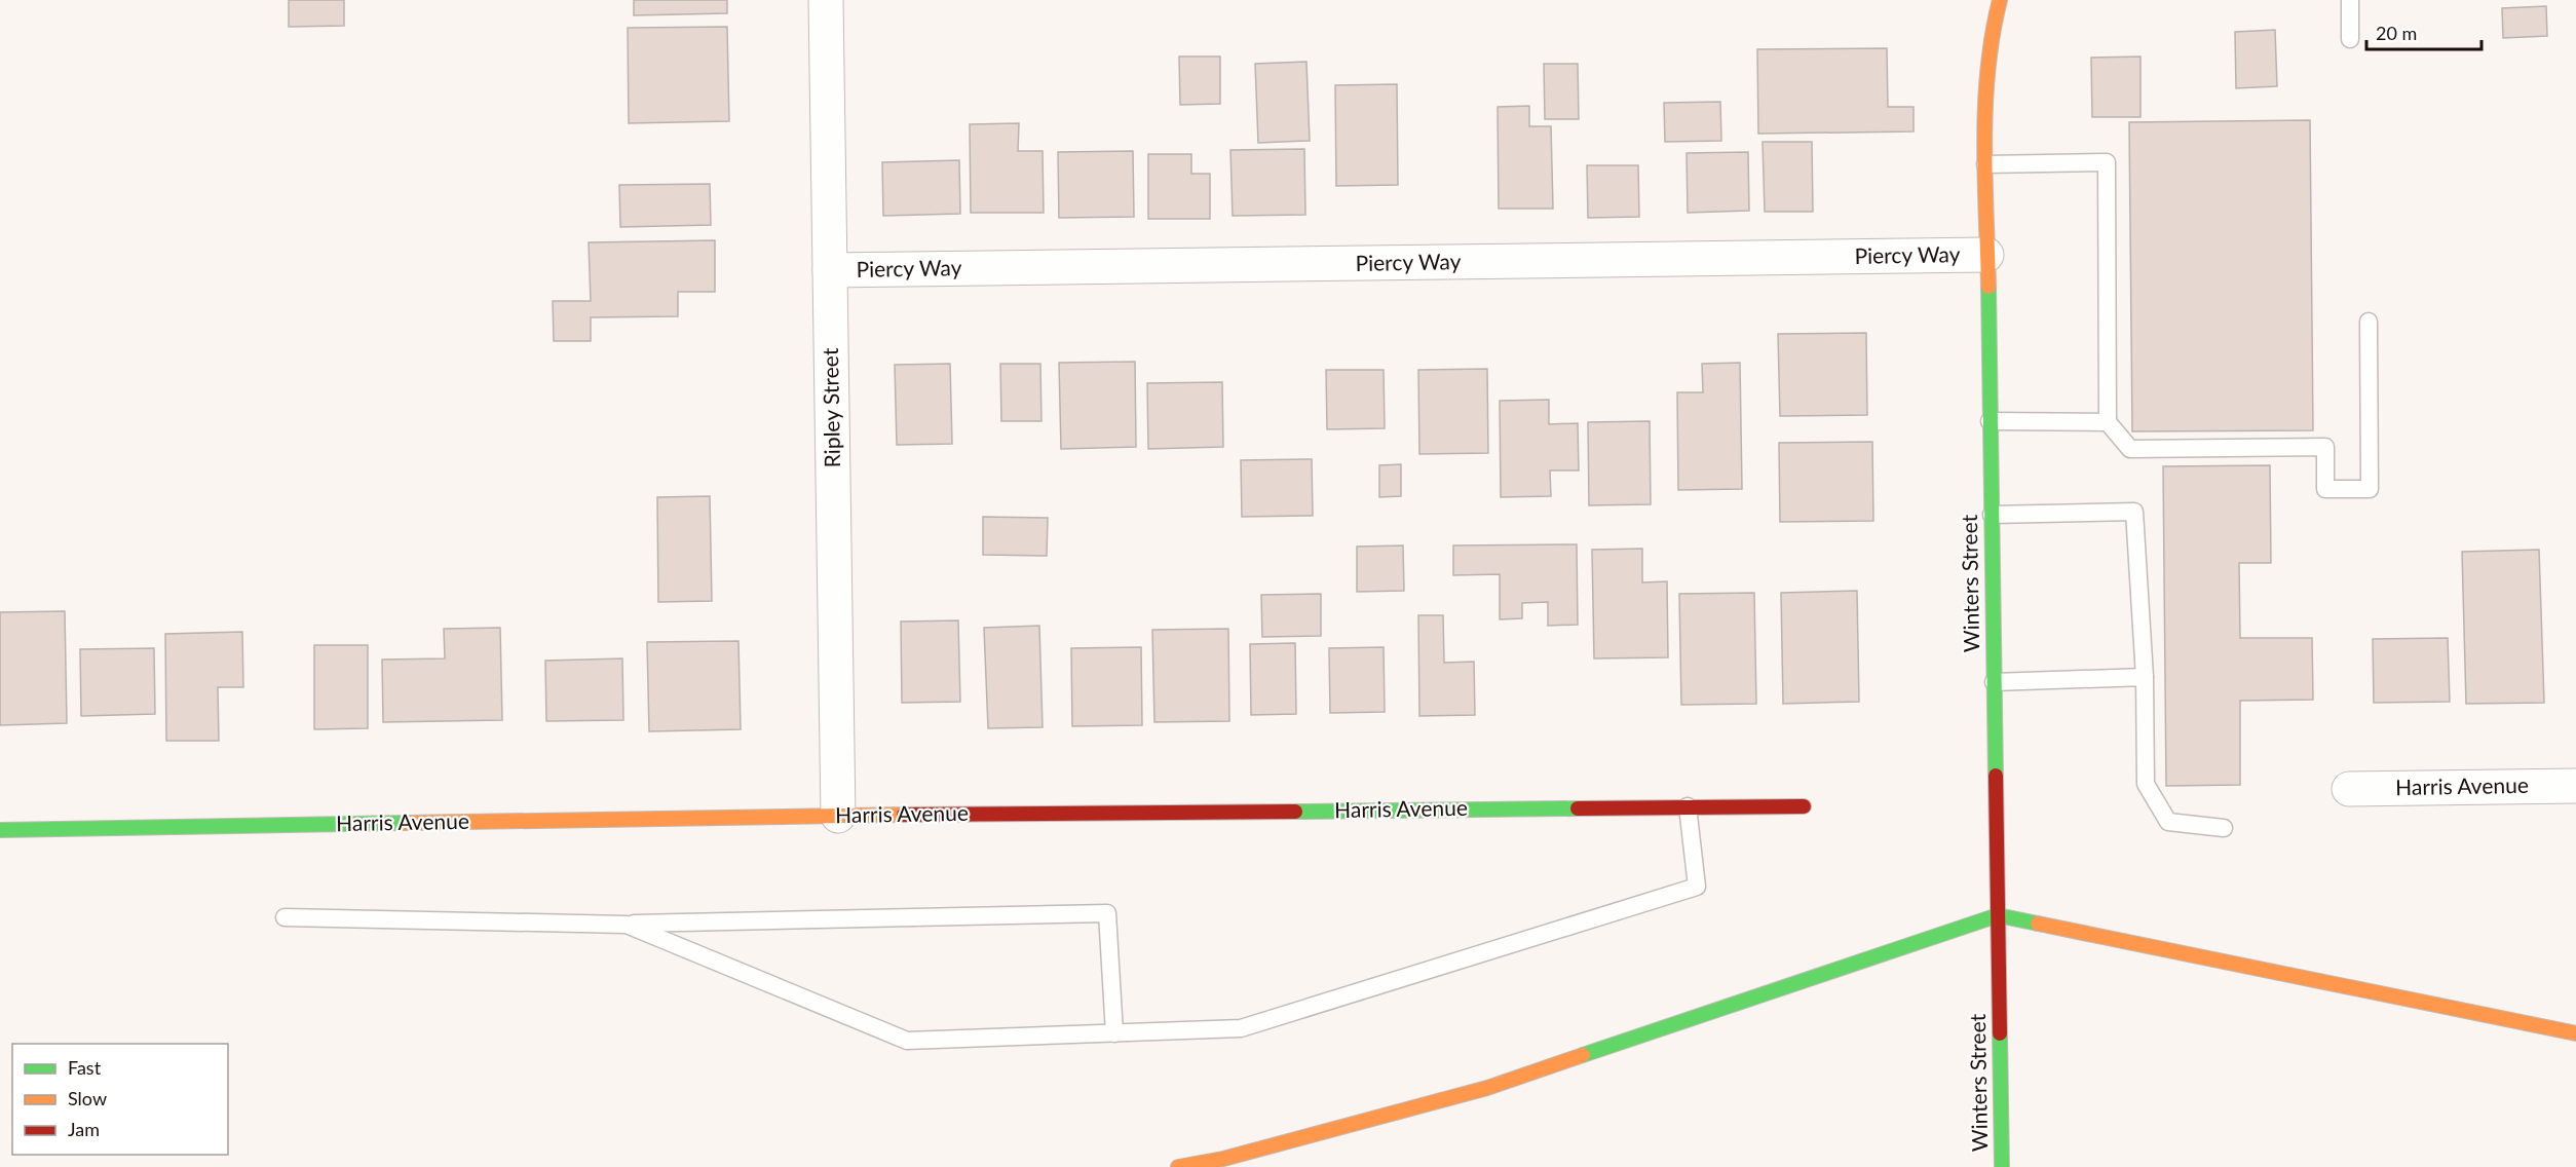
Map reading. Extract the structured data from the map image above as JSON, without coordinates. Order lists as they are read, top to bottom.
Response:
{
  "streets": {
    "main road": ["Winters Street", "Harris Avenue"],
    "street": ["Piercy Way", "Ripley Street"]
  },
  "crossings": [
    ["Piercy Way", "Ripley Street"],
    ["Piercy Way", "Winters Street"],
    ["Ripley Street", "Harris Avenue"]
  ],
  "legend": ["Fast", "Slow", "Jam"],
  "scale_bar": "20 m"
}
